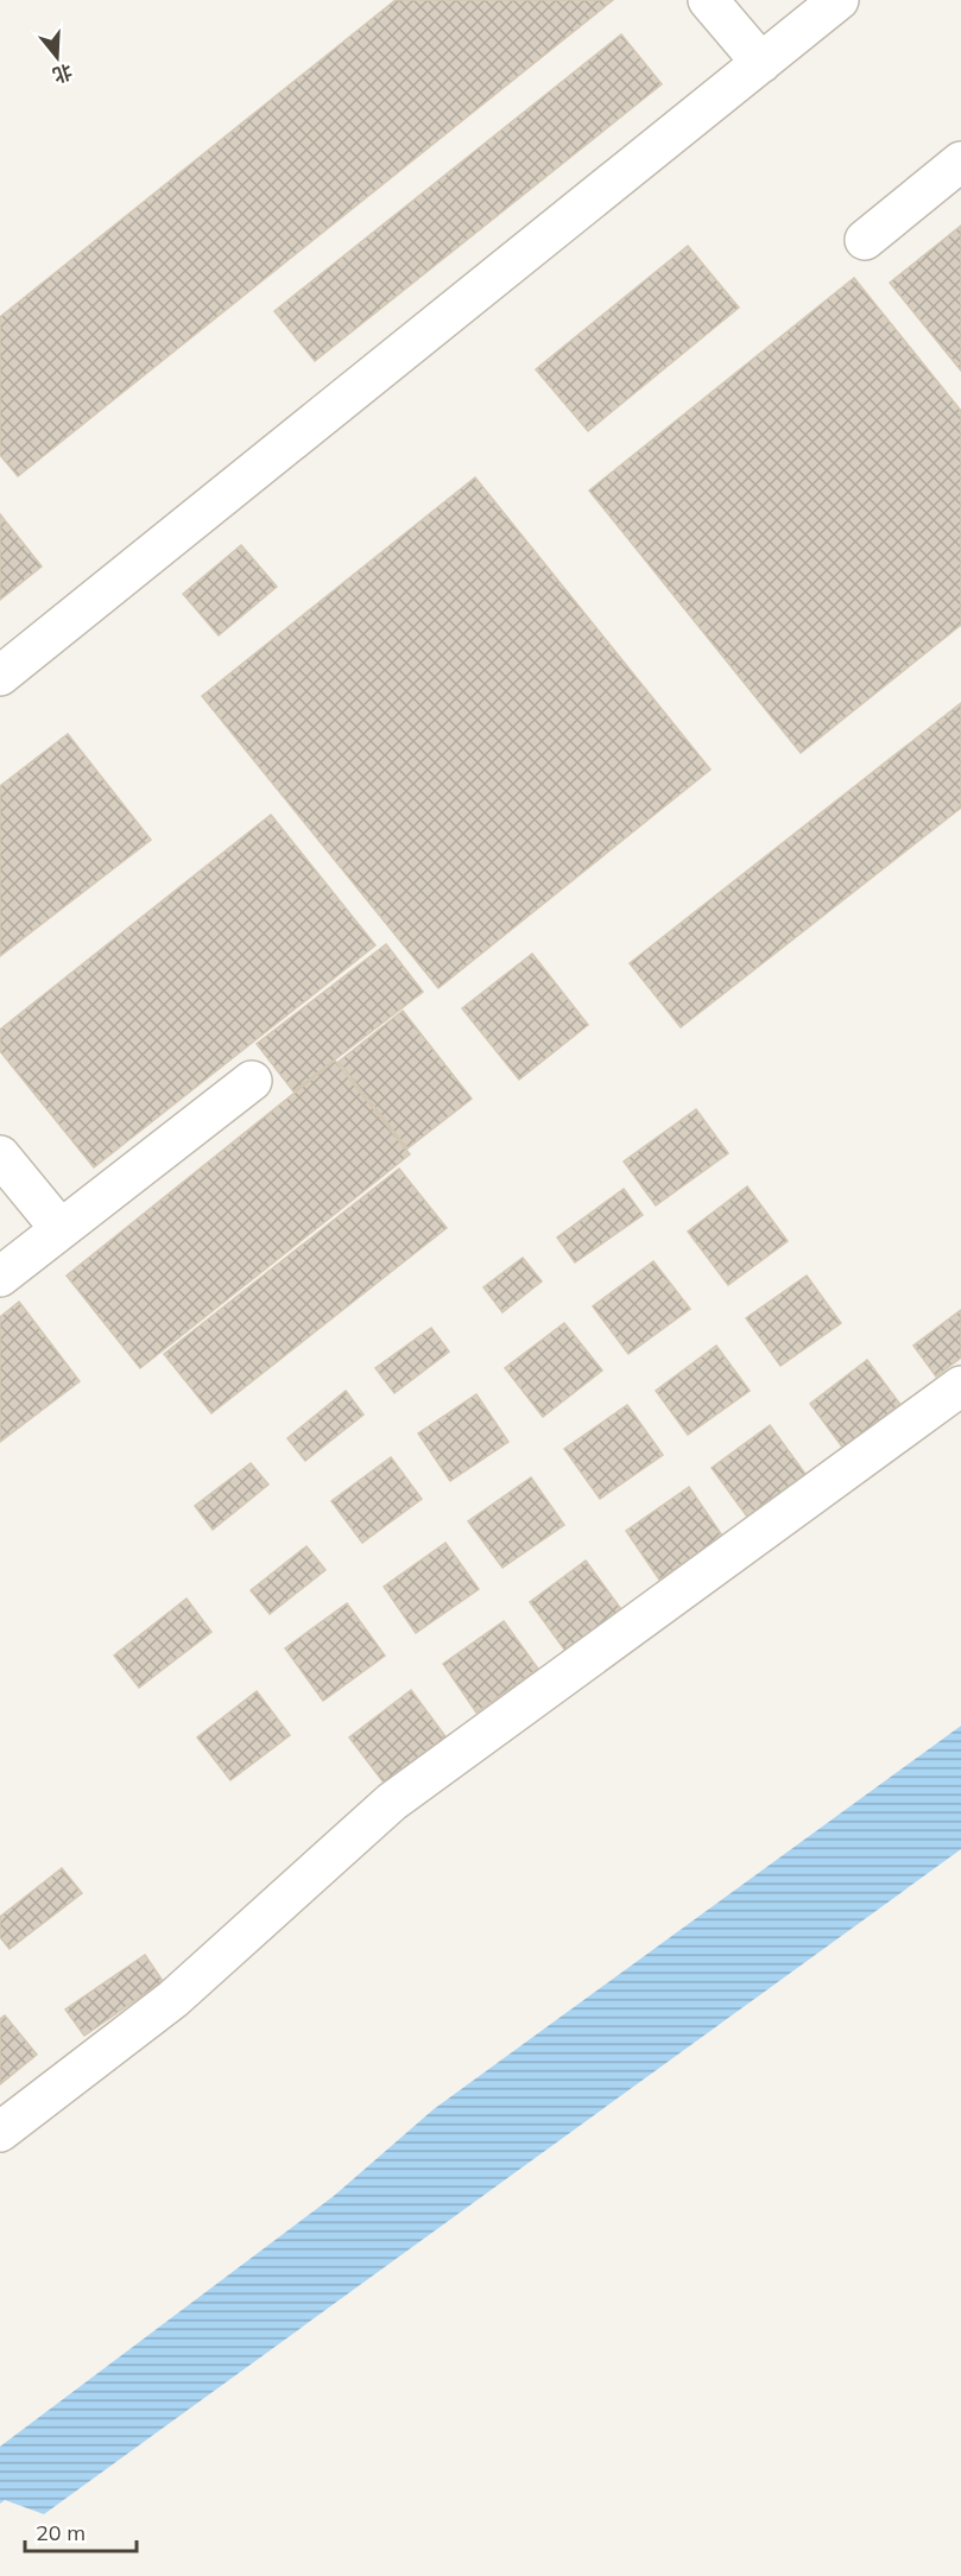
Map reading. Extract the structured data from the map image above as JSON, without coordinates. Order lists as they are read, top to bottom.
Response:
{
  "scale_bar": "20 m",
  "north": "bottom"
}
